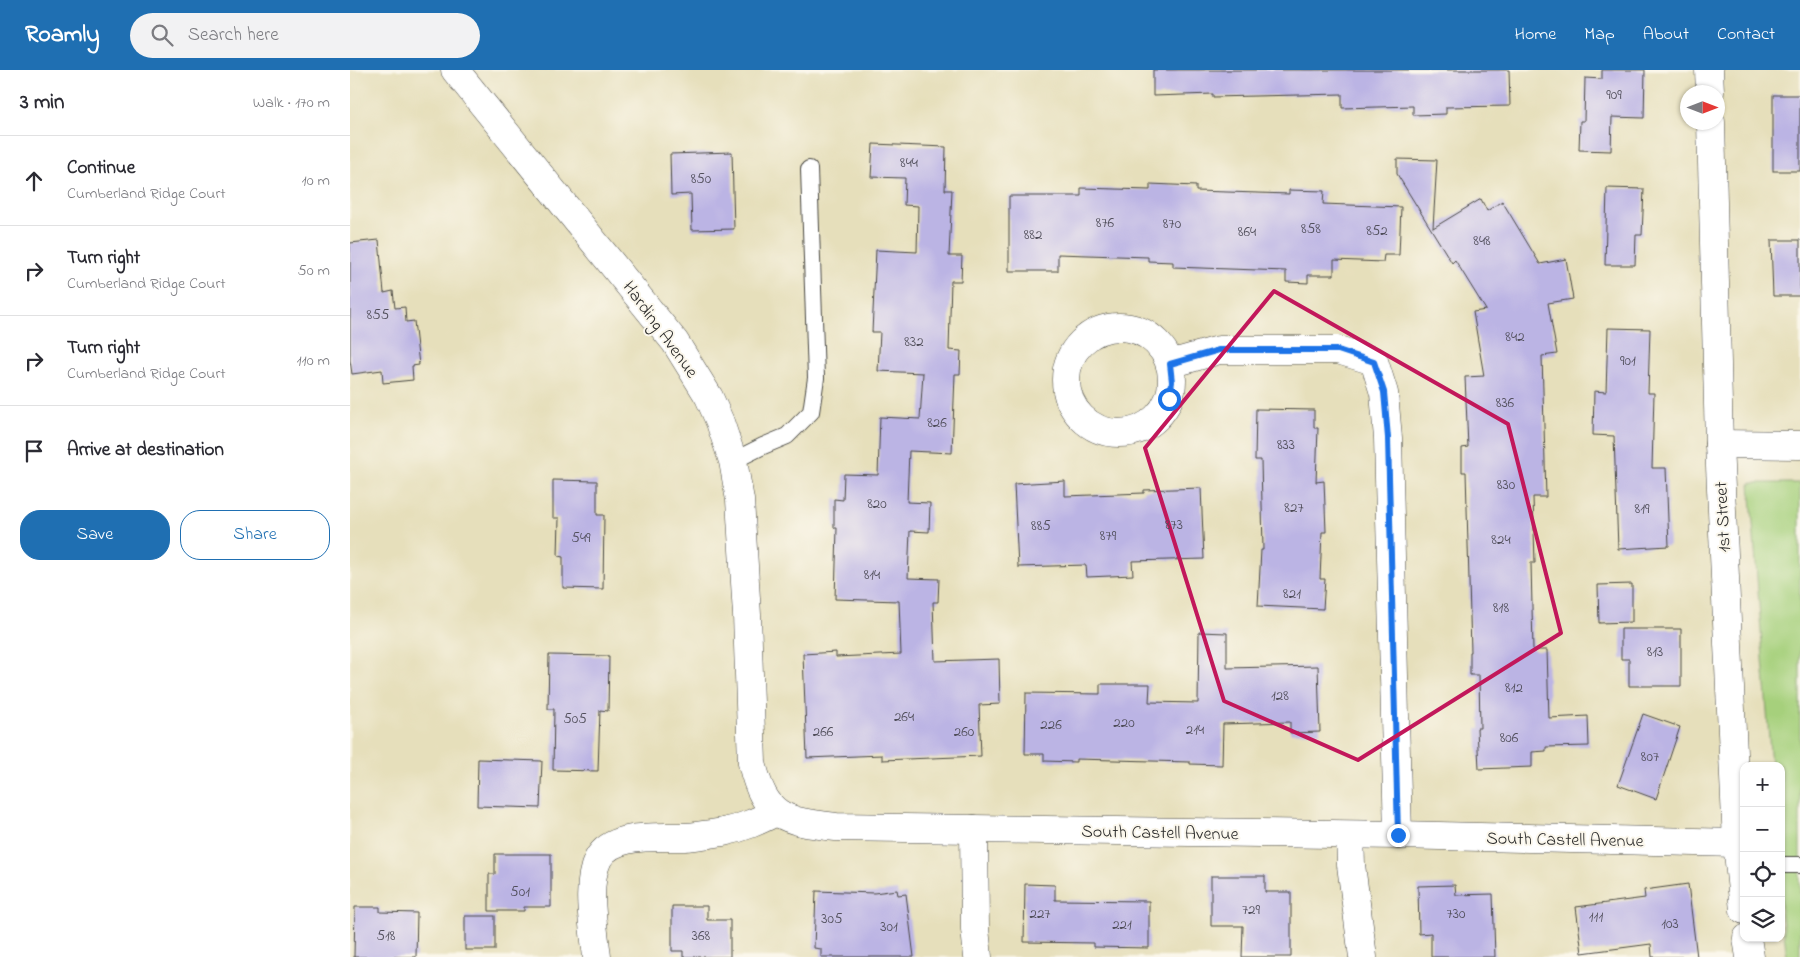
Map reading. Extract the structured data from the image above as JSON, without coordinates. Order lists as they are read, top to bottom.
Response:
{
  "streets": {
    "street": ["Harding Avenue", "1st Street", "South Castell Avenue"]
  },
  "crossings": [
    ["Harding Avenue", "South Castell Avenue"],
    ["1st Street", "South Castell Avenue"]
  ],
  "house_numbers": [
    "909",
    "844",
    "850",
    "876",
    "870",
    "858",
    "852",
    "864",
    "882",
    "848",
    "855",
    "842",
    "832",
    "901",
    "836",
    "826",
    "833",
    "830",
    "820",
    "827",
    "819",
    "873",
    "885",
    "879",
    "549",
    "824",
    "814",
    "821",
    "818",
    "813",
    "812",
    "128",
    "264",
    "505",
    "220",
    "226",
    "214",
    "266",
    "260",
    "806",
    "807",
    "501",
    "729",
    "227",
    "730",
    "111",
    "305",
    "103",
    "221",
    "301",
    "518",
    "368"
  ],
  "north": "right",
  "page": {
    "header": "Roamly",
    "search": "Search here",
    "nav": [
      "Home",
      "Map",
      "About",
      "Contact"
    ],
    "heading": ["3 min", "Walk · 170 m"],
    "list": [
      ["Continue", "Cumberland Ridge Court", "10 m"],
      ["Turn right", "Cumberland Ridge Court", "50 m"],
      ["Turn right", "Cumberland Ridge Court", "110 m"],
      "Arrive at destination"
    ],
    "buttons": ["Save", "Share"],
    "map_buttons": ["+", "−"]
  }
}
